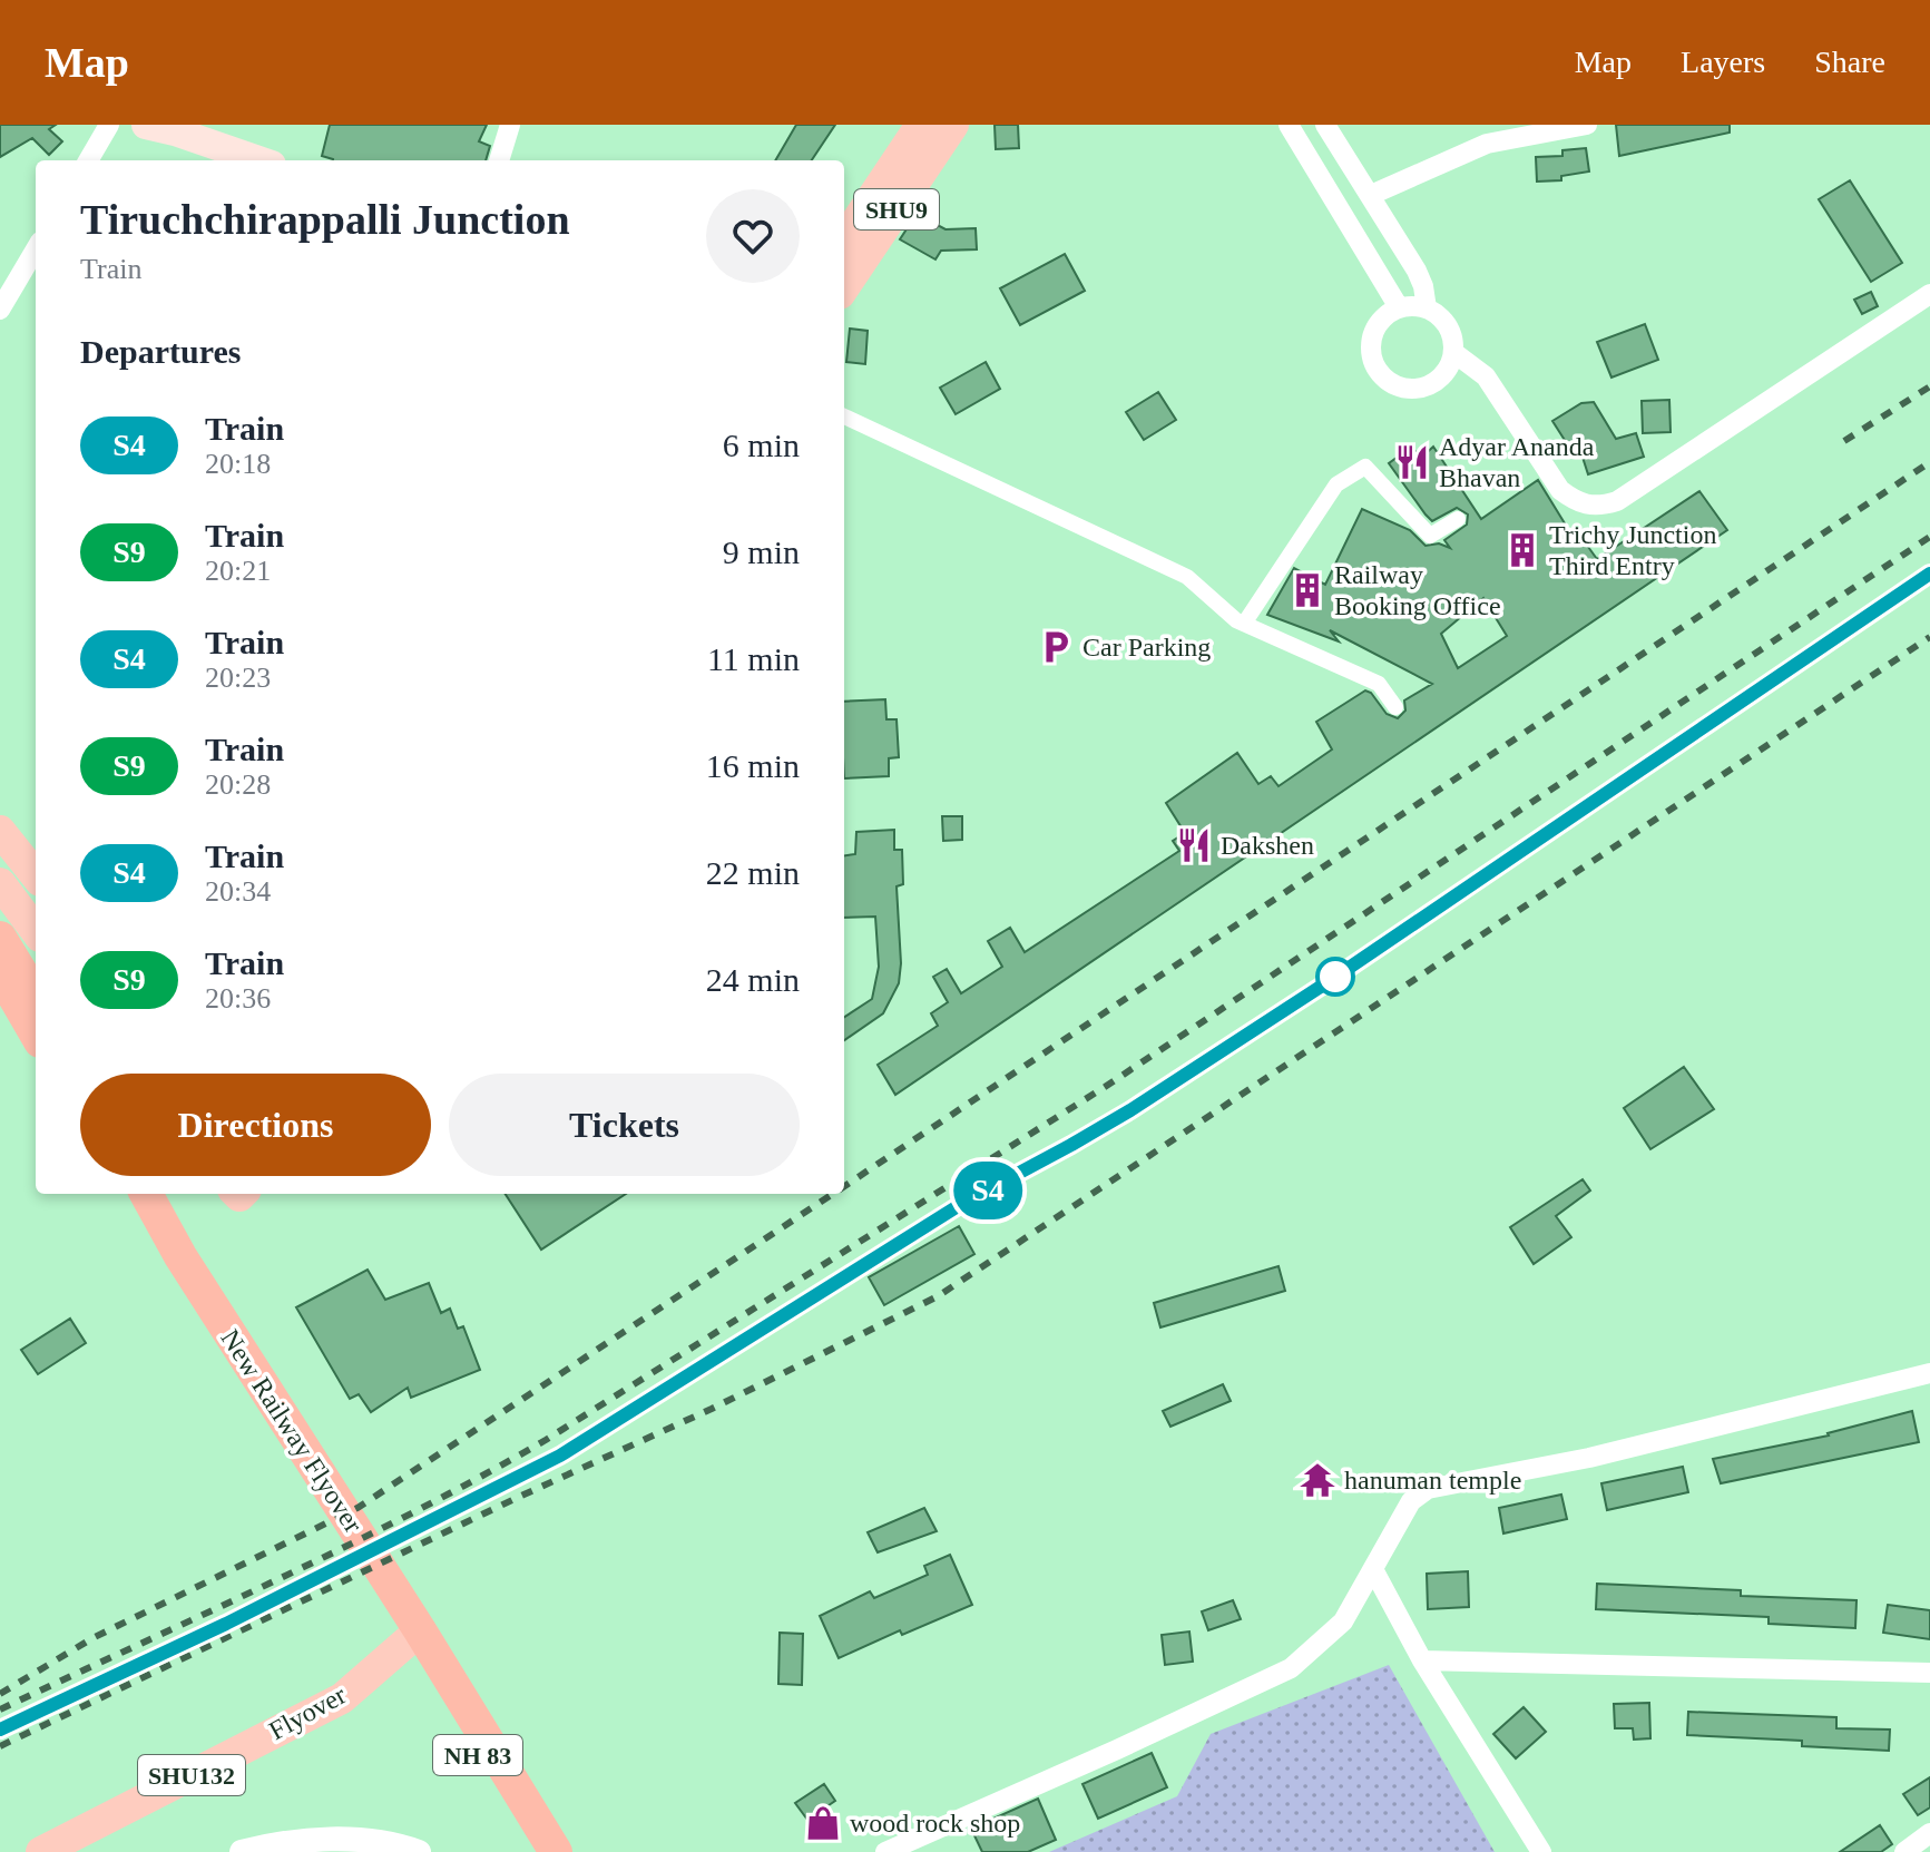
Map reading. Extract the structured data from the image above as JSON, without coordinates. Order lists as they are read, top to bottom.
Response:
{
  "streets": {
    "highway": ["New Railway Flyover", "NH 83"],
    "main road": ["SHU9", "Flyover", "SHU132"]
  },
  "crossings": [
    ["New Railway Flyover", "Flyover"]
  ],
  "places": {
    "restaurant": ["Adyar Ananda Bhavan", "Dakshen"],
    "building": ["Trichy Junction Third Entry", "Railway Booking Office"],
    "parking": ["Car Parking"],
    "temple": ["hanuman temple"],
    "shop": ["wood rock shop"]
  },
  "page": {
    "header": "Map",
    "nav": ["Map", "Layers", "Share"],
    "on_map": "S4",
    "heading": [
      ["Tiruchchirappalli Junction", "Train"],
      "Departures"
    ],
    "list": [
      {
        "mark": "S4",
        "name": "Train",
        "note": "20:18",
        "value": "6 min"
      },
      {
        "mark": "S9",
        "name": "Train",
        "note": "20:21",
        "value": "9 min"
      },
      {
        "mark": "S4",
        "name": "Train",
        "note": "20:23",
        "value": "11 min"
      },
      {
        "mark": "S9",
        "name": "Train",
        "note": "20:28",
        "value": "16 min"
      },
      {
        "mark": "S4",
        "name": "Train",
        "note": "20:34",
        "value": "22 min"
      },
      {
        "mark": "S9",
        "name": "Train",
        "note": "20:36",
        "value": "24 min"
      }
    ],
    "buttons": ["Directions", "Tickets"]
  }
}
